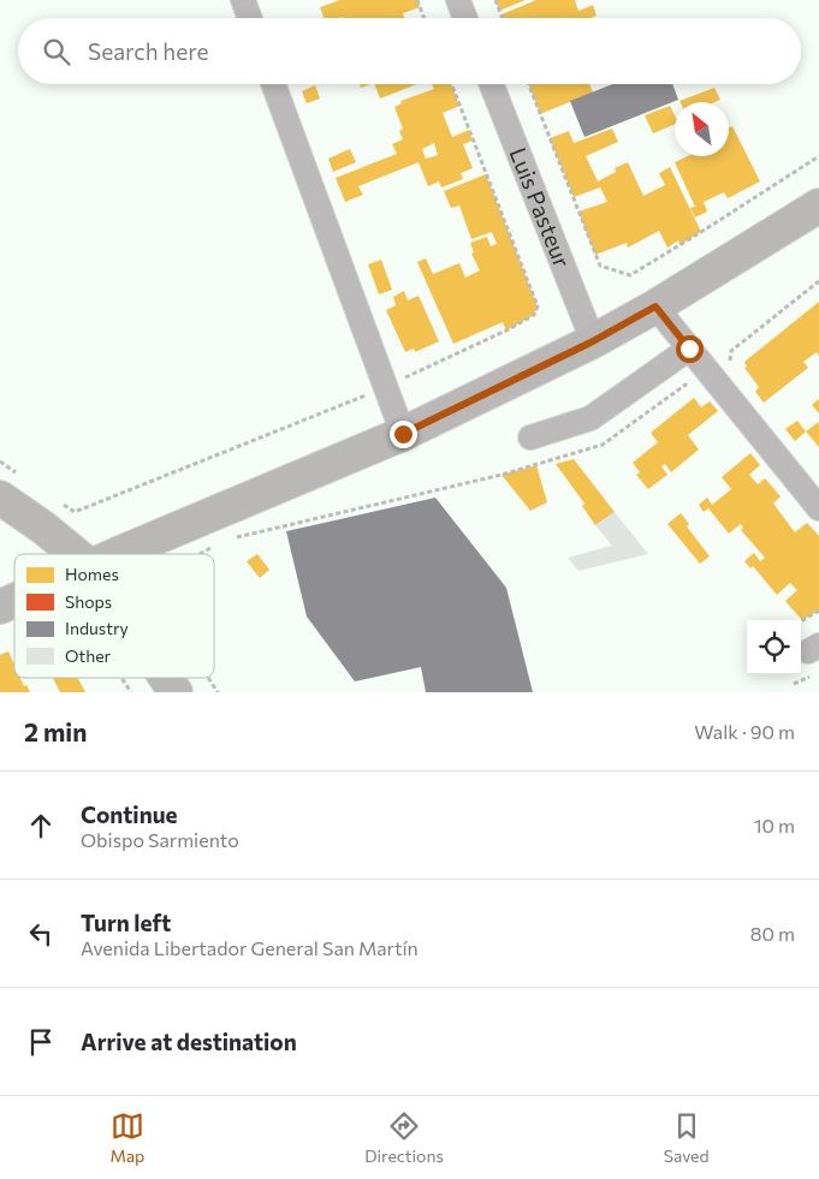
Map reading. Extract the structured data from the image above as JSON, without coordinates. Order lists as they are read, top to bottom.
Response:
{
  "streets": {
    "street": ["Luis Pasteur"]
  },
  "legend": [
    "Homes",
    "Shops",
    "Industry",
    "Other"
  ],
  "north": "top left",
  "page": {
    "search": "Search here",
    "heading": ["2 min", "Walk · 90 m"],
    "list": [
      ["Continue", "Obispo Sarmiento", "10 m"],
      ["Turn left", "Avenida Libertador General San Martín", "80 m"],
      "Arrive at destination"
    ],
    "nav": ["Map", "Directions", "Saved"]
  }
}
